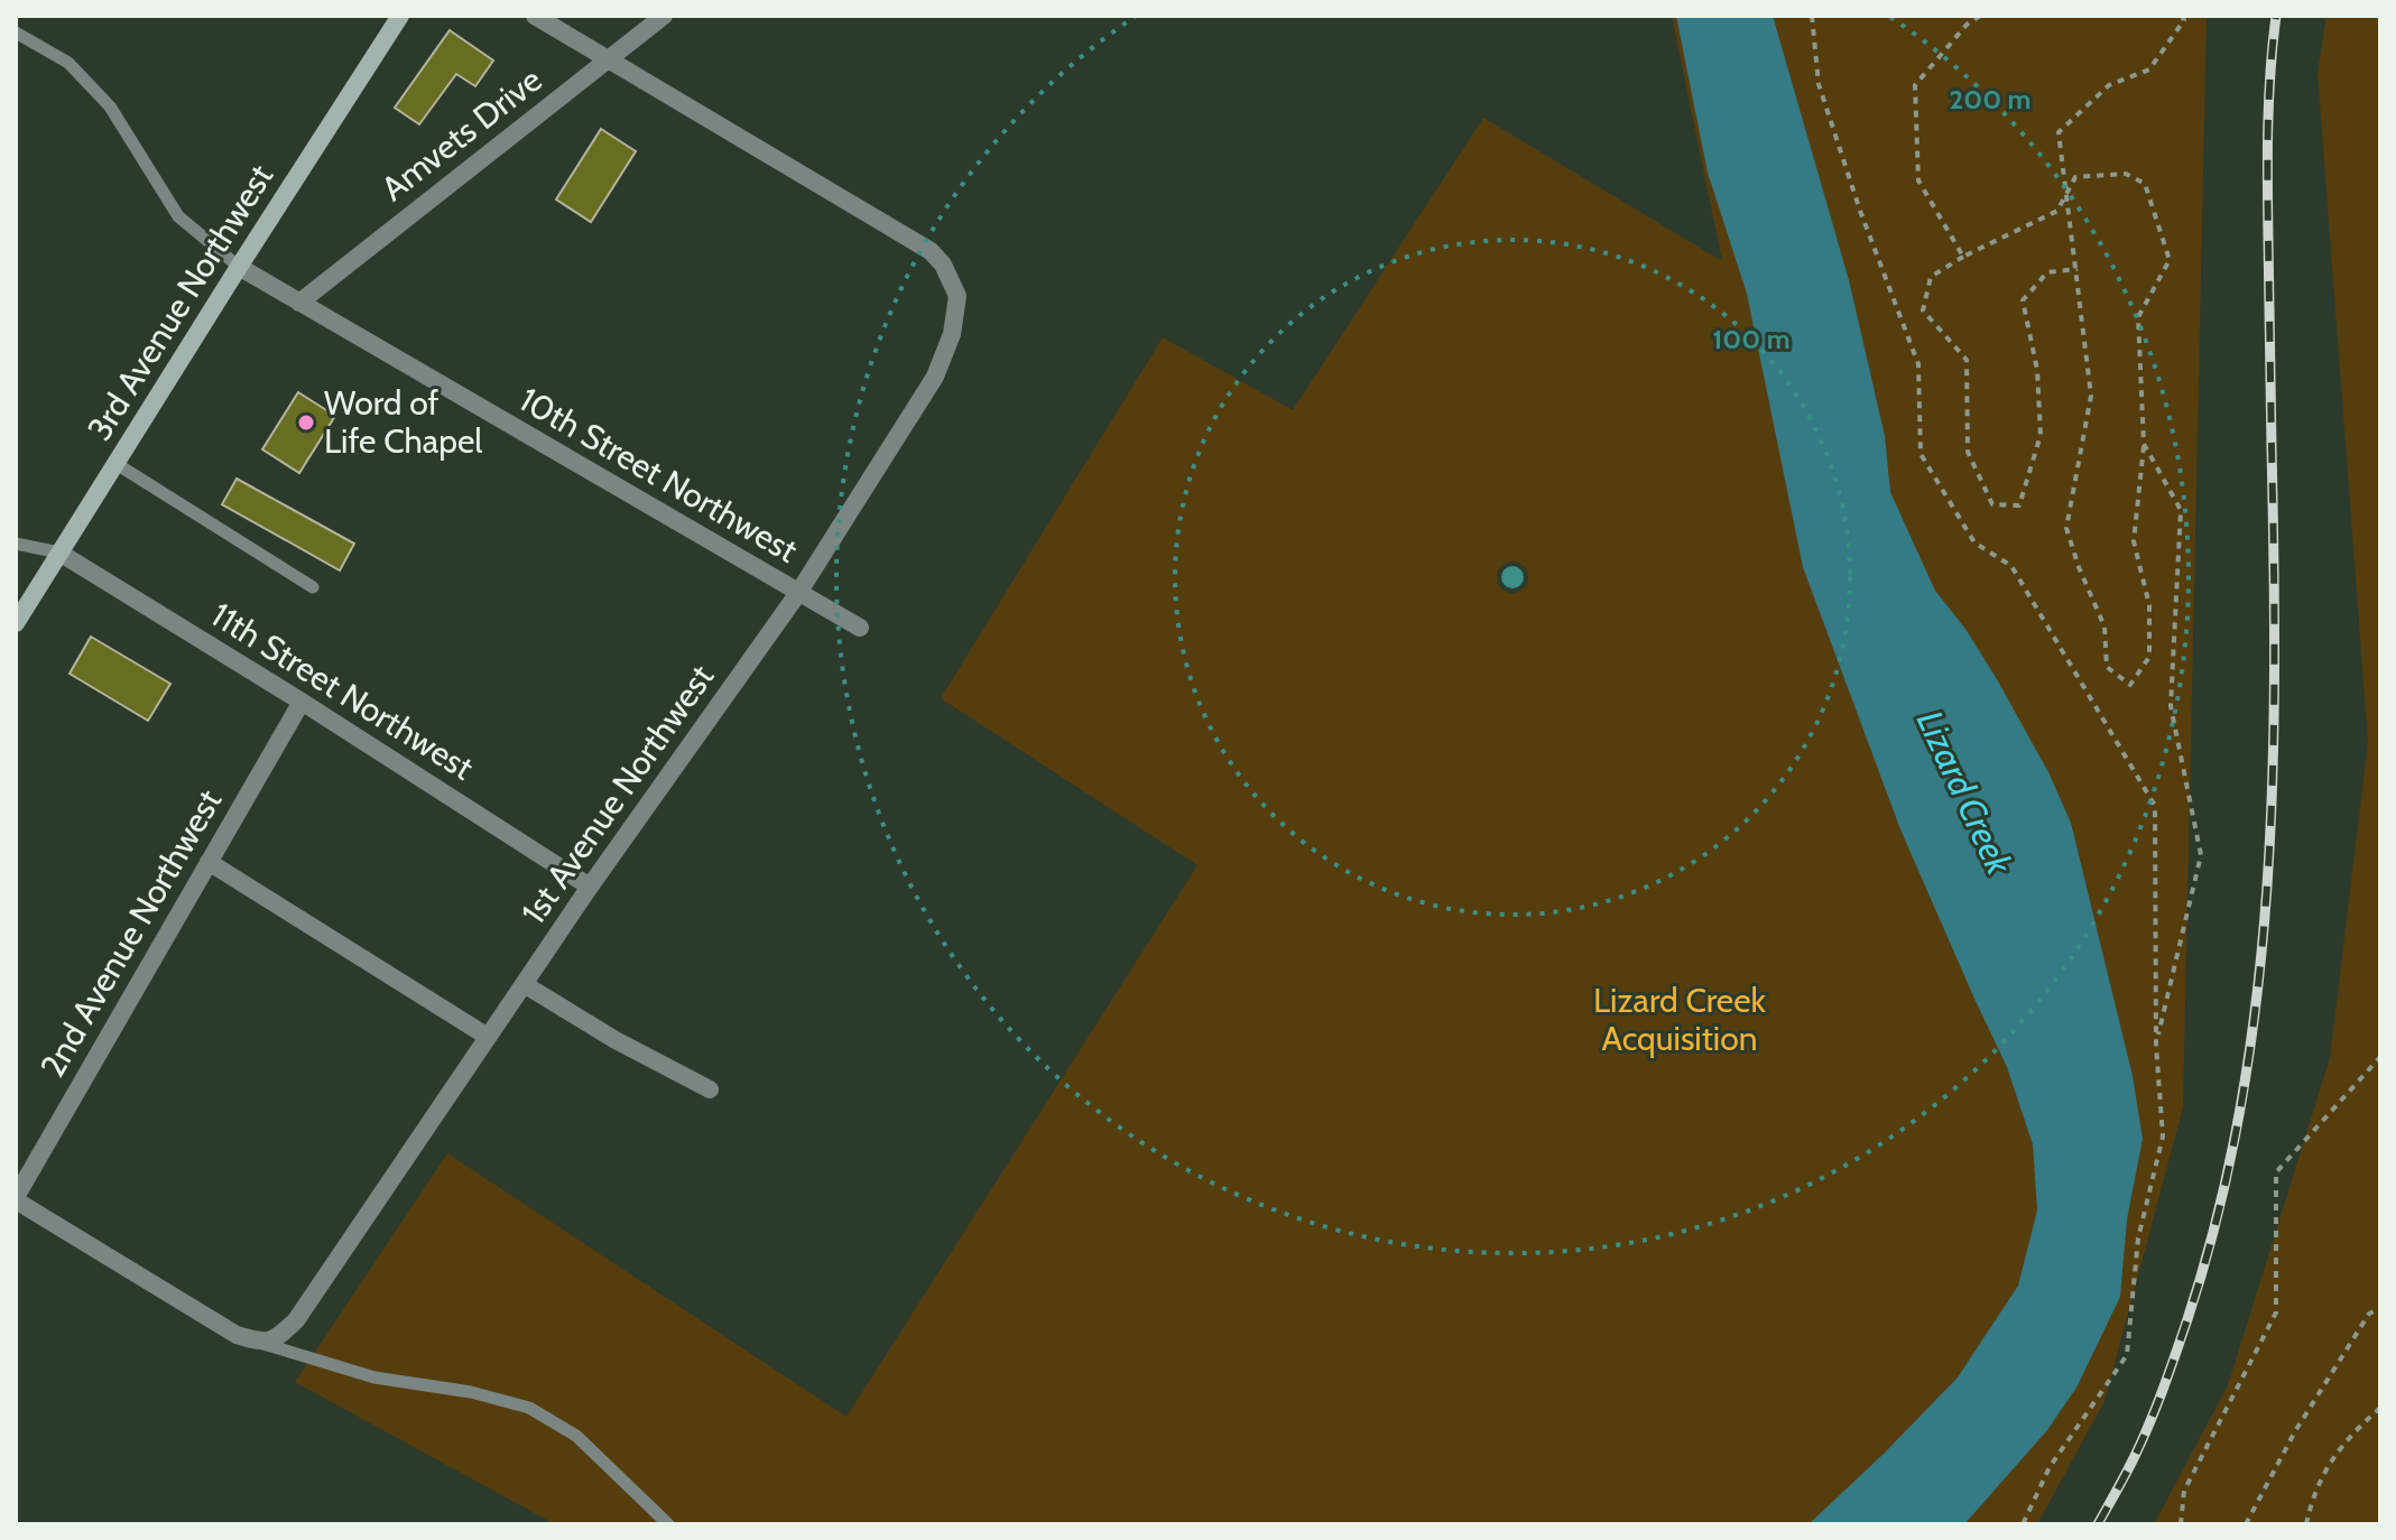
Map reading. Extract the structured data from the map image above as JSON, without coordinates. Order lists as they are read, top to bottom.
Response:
{
  "streets": {
    "main road": ["3rd Avenue Northwest"],
    "street": [
      "Amvets Drive",
      "10th Street Northwest",
      "11th Street Northwest",
      "1st Avenue Northwest",
      "2nd Avenue Northwest"
    ]
  },
  "crossings": [
    ["Amvets Drive", "10th Street Northwest"],
    ["Amvets Drive", "1st Avenue Northwest"],
    ["3rd Avenue Northwest", "10th Street Northwest"],
    ["3rd Avenue Northwest", "11th Street Northwest"],
    ["10th Street Northwest", "1st Avenue Northwest"],
    ["11th Street Northwest", "1st Avenue Northwest"],
    ["11th Street Northwest", "2nd Avenue Northwest"]
  ],
  "water": ["Lizard Creek"],
  "parks": ["Lizard Creek Acquisition"],
  "places": ["Word of Life Chapel"],
  "rings": ["200 m", "100 m"]
}
